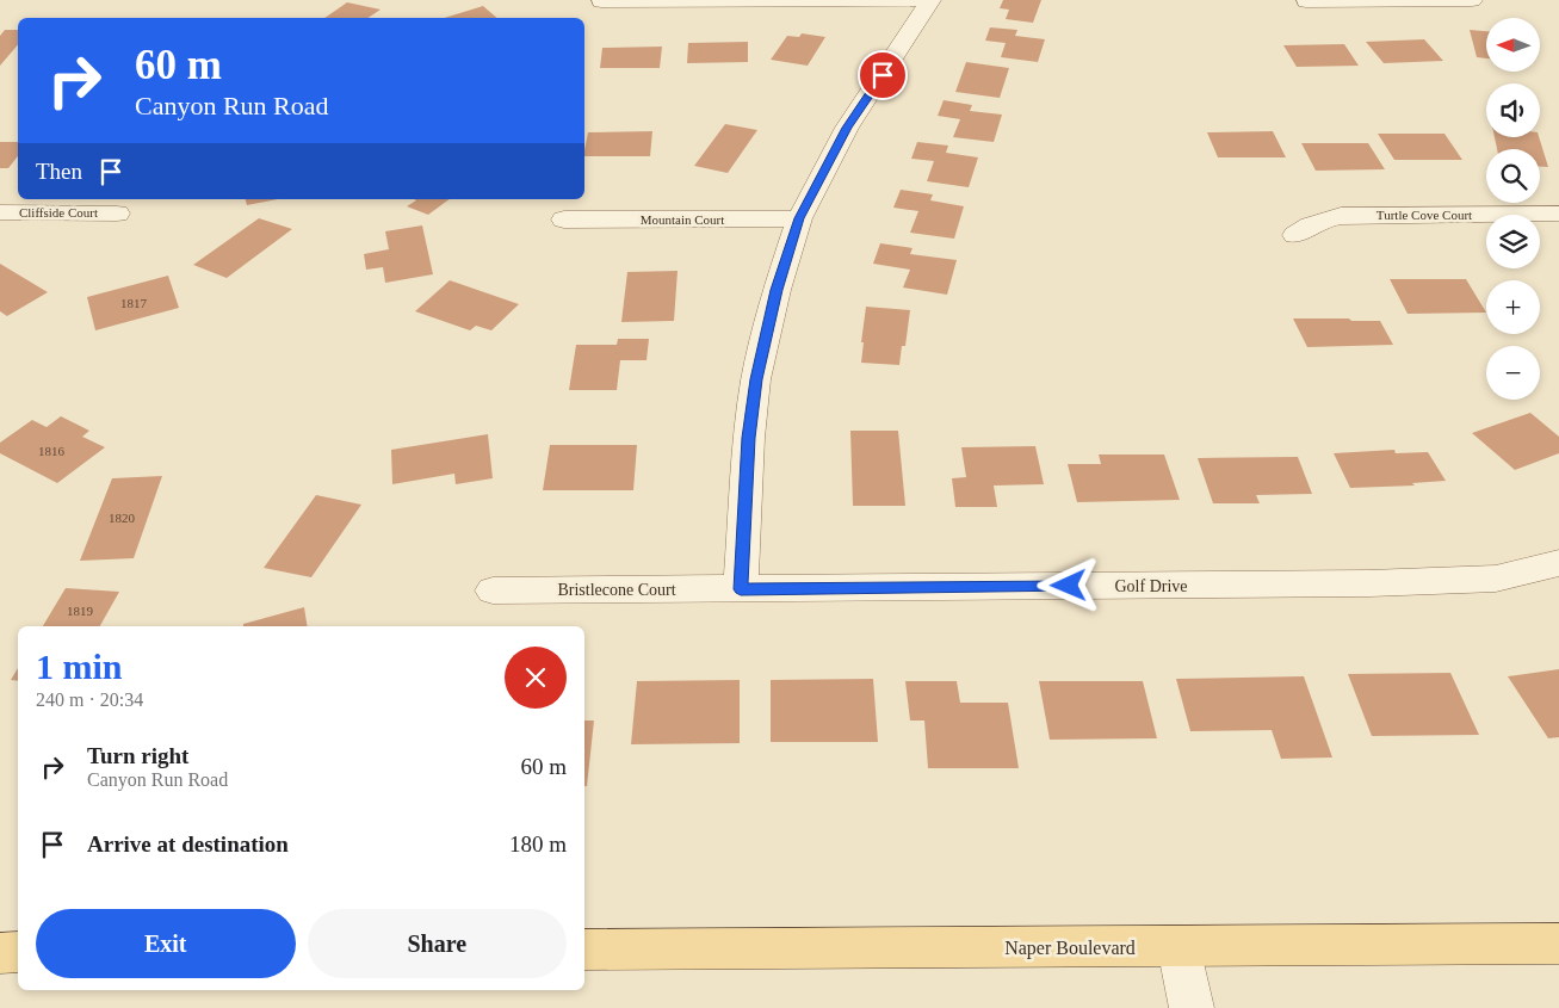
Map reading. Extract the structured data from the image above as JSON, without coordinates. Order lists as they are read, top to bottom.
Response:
{
  "streets": {
    "main road": ["Naper Boulevard"],
    "street": [
      "Cliffside Court",
      "Turtle Cove Court",
      "Mountain Court",
      "Golf Drive",
      "Bristlecone Court"
    ]
  },
  "crossings": [
    ["Golf Drive", "Bristlecone Court"]
  ],
  "house_numbers": [
    "1817",
    "1816",
    "1820",
    "1819"
  ],
  "north": "left",
  "page": {
    "map_buttons": ["+", "−"],
    "turn": ["60 m", "Canyon Run Road"],
    "then": "Then",
    "heading": ["1 min", "240 m · 20:34"],
    "list": [
      {
        "name": "Turn right",
        "note": "Canyon Run Road",
        "value": "60 m"
      },
      {
        "name": "Arrive at destination",
        "value": "180 m"
      }
    ],
    "buttons": ["Exit", "Share"]
  }
}
